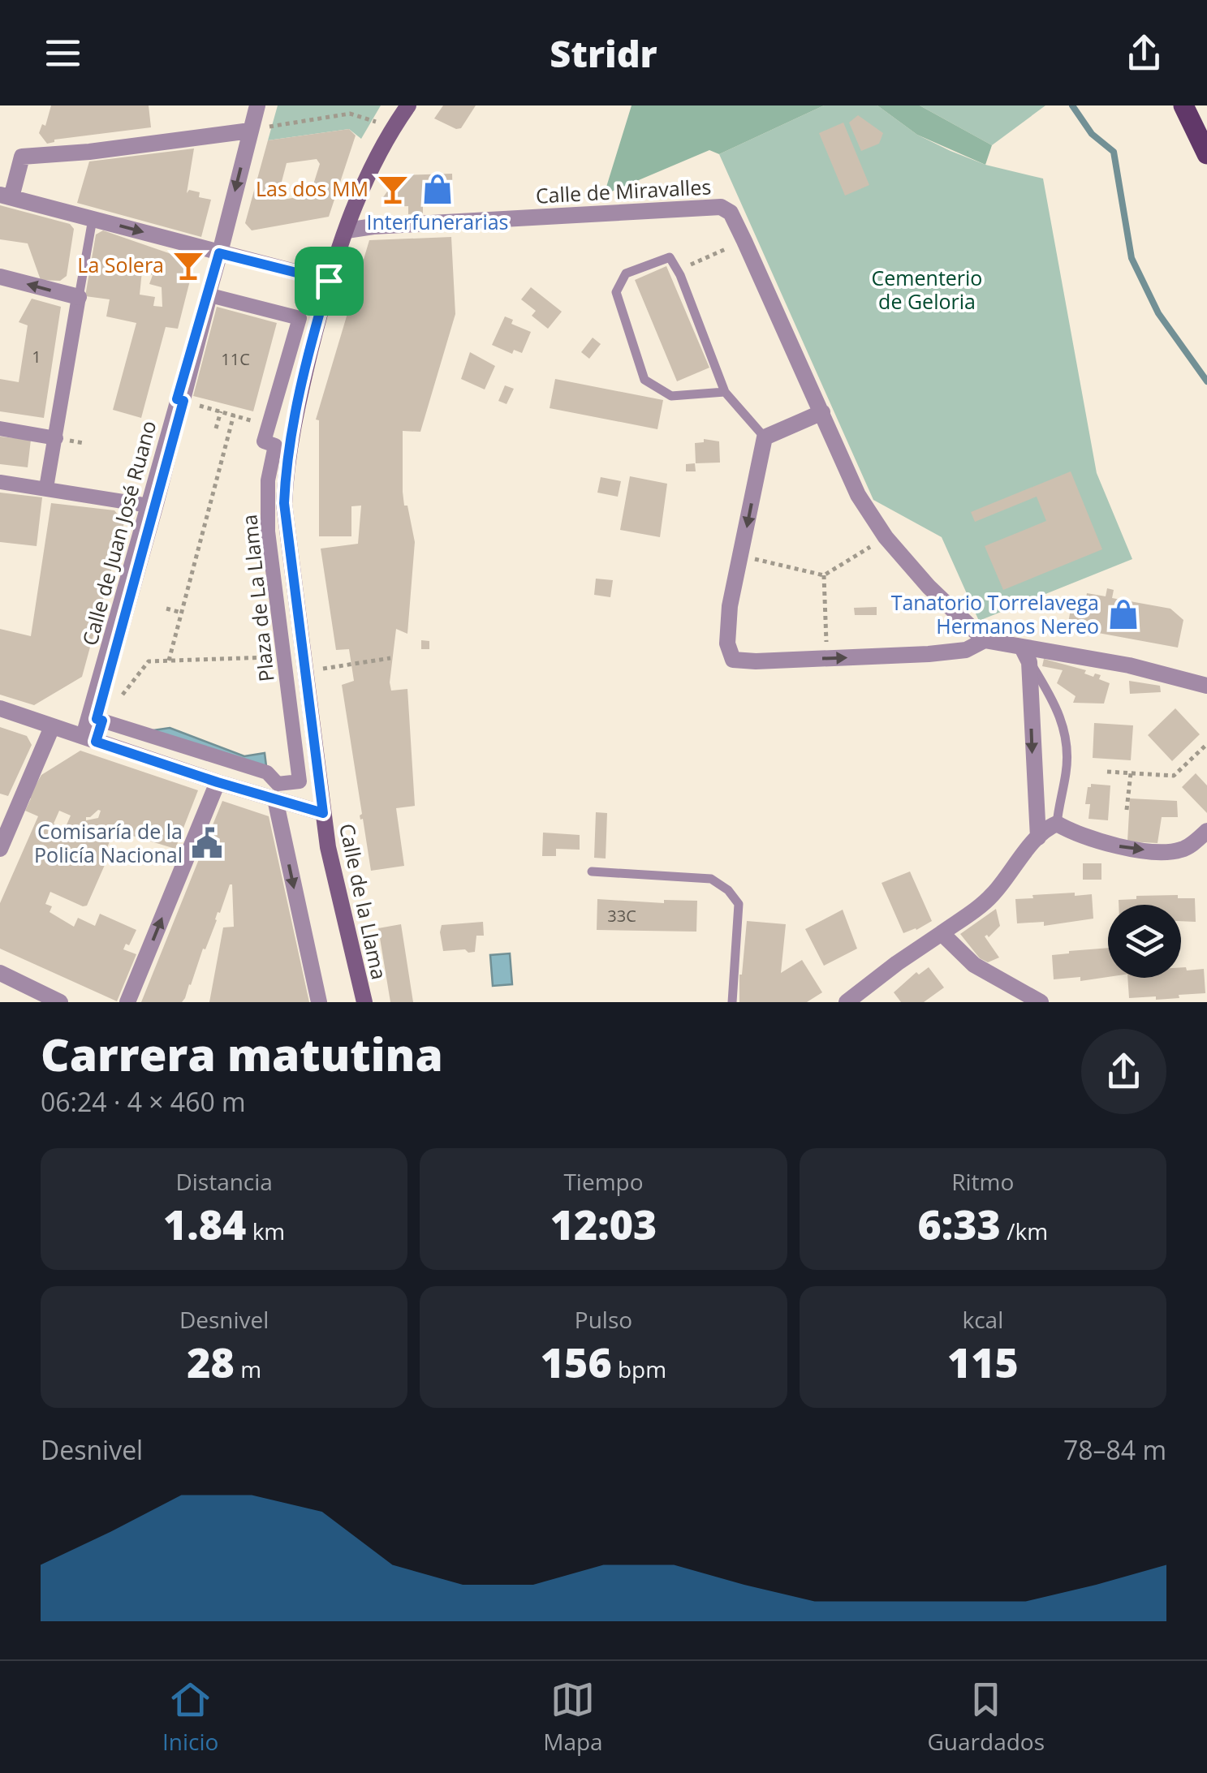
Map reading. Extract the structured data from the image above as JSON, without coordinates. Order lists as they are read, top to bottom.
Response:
{
  "streets": {
    "main road": ["Calle de la Llama"],
    "street": ["Calle de Miravalles", "Calle de Juan José Ruano", "Plaza de La Llama"]
  },
  "crossings": [
    ["Calle de Miravalles", "Calle de la Llama"]
  ],
  "parks": ["Cementerio de Geloria"],
  "places": {
    "bar": ["Las dos MM", "La Solera"],
    "shop": ["Interfunerarias", "Tanatorio Torrelavega Hermanos Nereo"],
    "public building": ["Comisaría de la Policía Nacional"]
  },
  "house_numbers": ["1", "11C", "33C"],
  "page": {
    "header": "Stridr",
    "heading": ["Carrera matutina", "06:24 · 4 × 460 m"],
    "stats": [
      ["Distancia", "1.84 km"],
      ["Tiempo", "12:03"],
      ["Ritmo", "6:33 /km"],
      ["Desnivel", "28 m"],
      ["Pulso", "156 bpm"],
      ["kcal", "115"]
    ],
    "chart": ["Desnivel", "78–84 m"],
    "tabs": ["Inicio", "Mapa", "Guardados"]
  }
}
